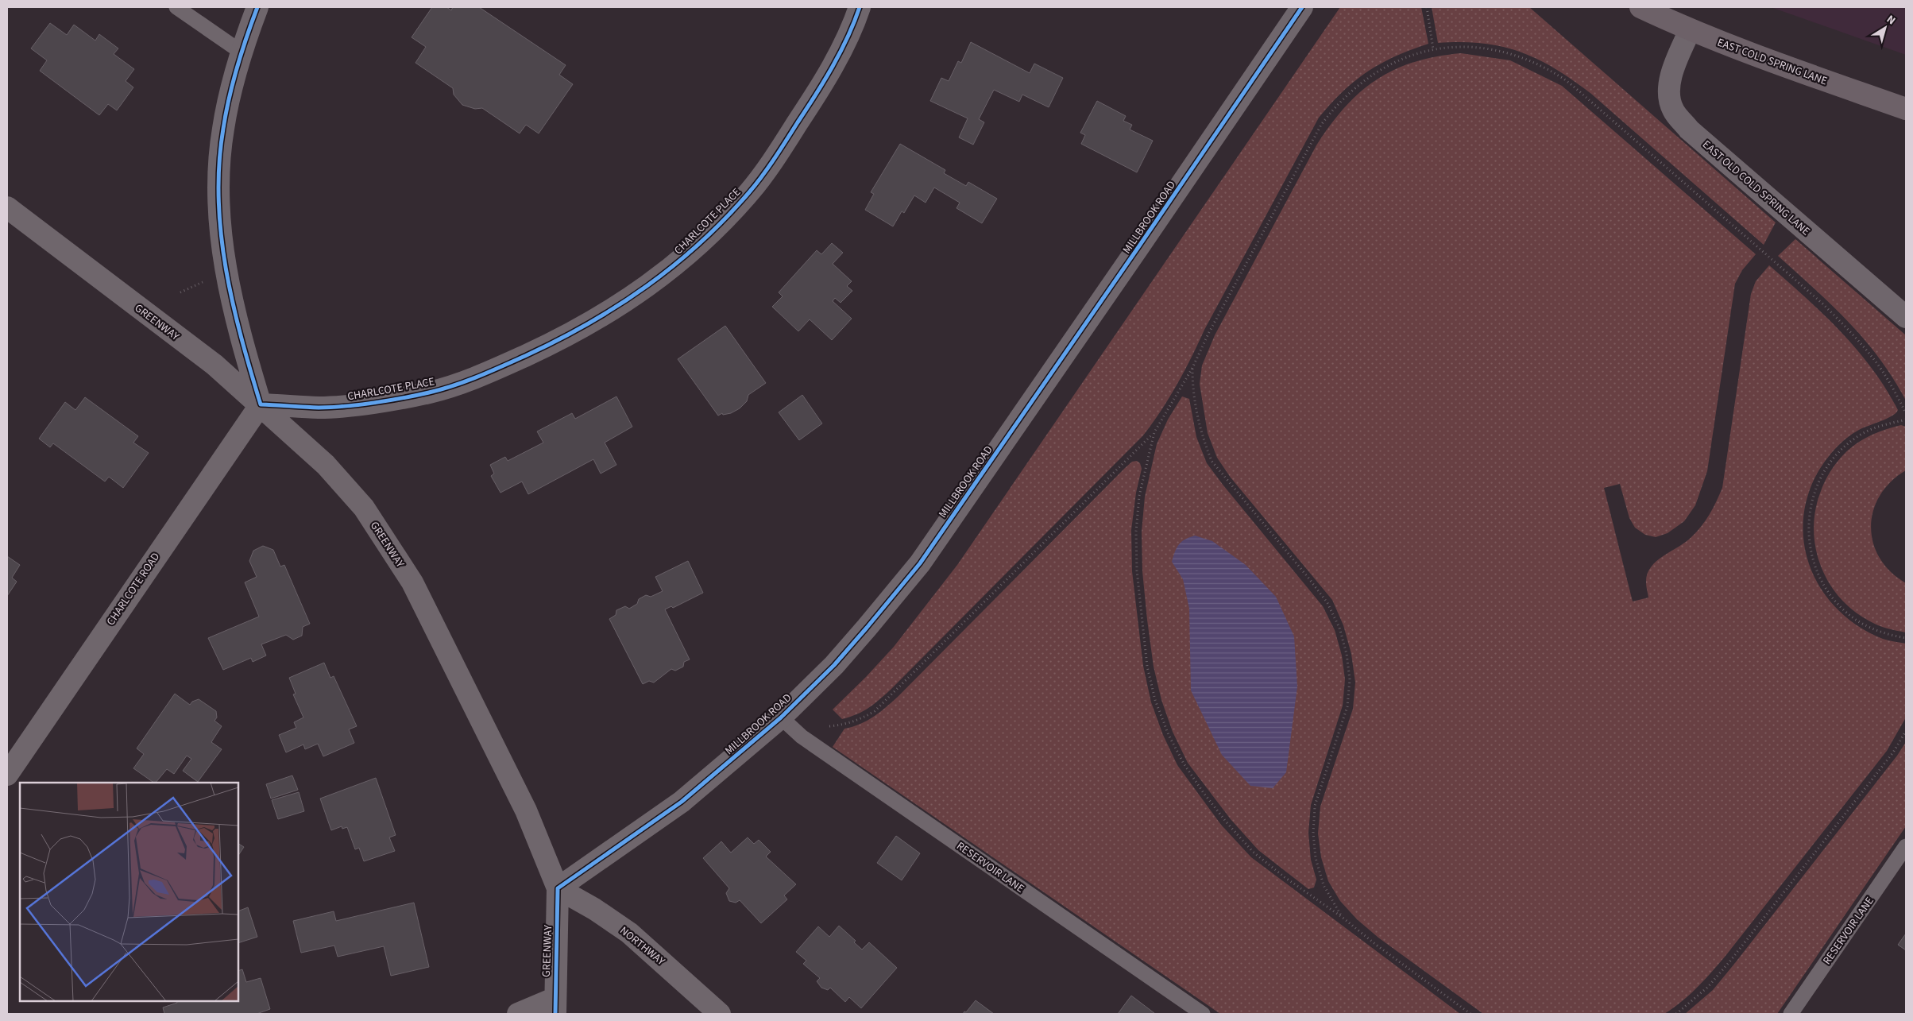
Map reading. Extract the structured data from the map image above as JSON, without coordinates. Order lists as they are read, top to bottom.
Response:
{
  "streets": {
    "main road": ["EAST COLD SPRING LANE"],
    "street": [
      "EAST OLD COLD SPRING LANE",
      "MILLBROOK ROAD",
      "CHARLCOTE PLACE",
      "GREENWAY",
      "CHARLCOTE ROAD",
      "NORTHWAY"
    ],
    "lane": ["RESERVOIR LANE"]
  },
  "crossings": [
    ["EAST COLD SPRING LANE", "EAST OLD COLD SPRING LANE"],
    ["MILLBROOK ROAD", "GREENWAY"],
    ["MILLBROOK ROAD", "RESERVOIR LANE"],
    ["MILLBROOK ROAD", "NORTHWAY"],
    ["CHARLCOTE PLACE", "GREENWAY"],
    ["CHARLCOTE PLACE", "CHARLCOTE ROAD"],
    ["GREENWAY", "CHARLCOTE ROAD"],
    ["GREENWAY", "NORTHWAY"]
  ],
  "north": "top right"
}
